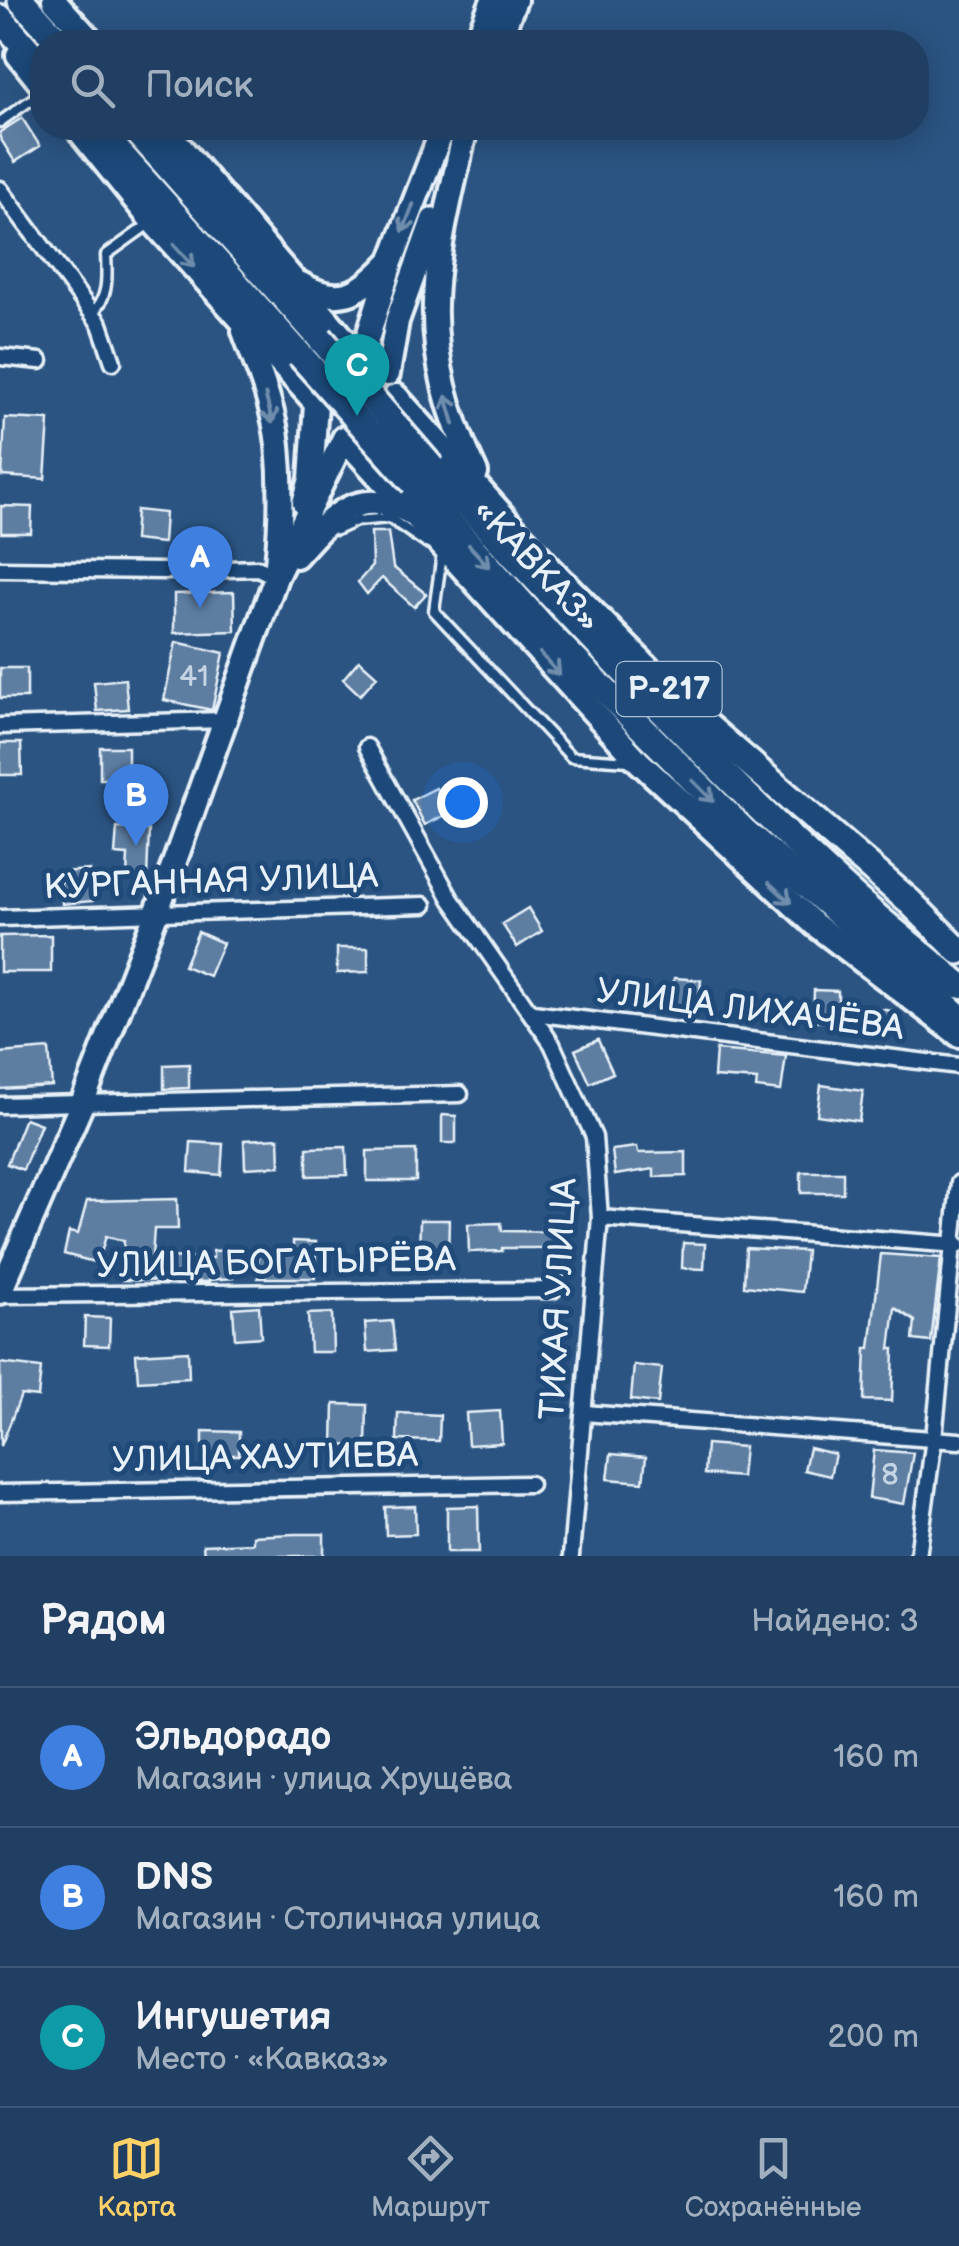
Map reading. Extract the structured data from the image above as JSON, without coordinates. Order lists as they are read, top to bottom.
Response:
{
  "streets": {
    "highway": ["«КАВКАЗ»", "Р-217"],
    "street": [
      "КУРГАННАЯ УЛИЦА",
      "УЛИЦА ЛИХАЧЁВА",
      "УЛИЦА БОГАТЫРЁВА",
      "ТИХАЯ УЛИЦА",
      "УЛИЦА ХАУТИЕВА"
    ]
  },
  "crossings": [
    ["УЛИЦА ЛИХАЧЁВА", "ТИХАЯ УЛИЦА"]
  ],
  "house_numbers": ["41", "8"],
  "page": {
    "search": "Поиск",
    "pins": ["C", "A", "B"],
    "heading": ["Рядом", "Найдено: 3"],
    "list": [
      {
        "mark": "A",
        "name": "Эльдорадо",
        "note": "Магазин · улица Хрущёва",
        "value": "160 m"
      },
      {
        "mark": "B",
        "name": "DNS",
        "note": "Магазин · Столичная улица",
        "value": "160 m"
      },
      {
        "mark": "C",
        "name": "Ингушетия",
        "note": "Место · «Кавказ»",
        "value": "200 m"
      }
    ],
    "nav": ["Карта", "Маршрут", "Сохранённые"]
  }
}
